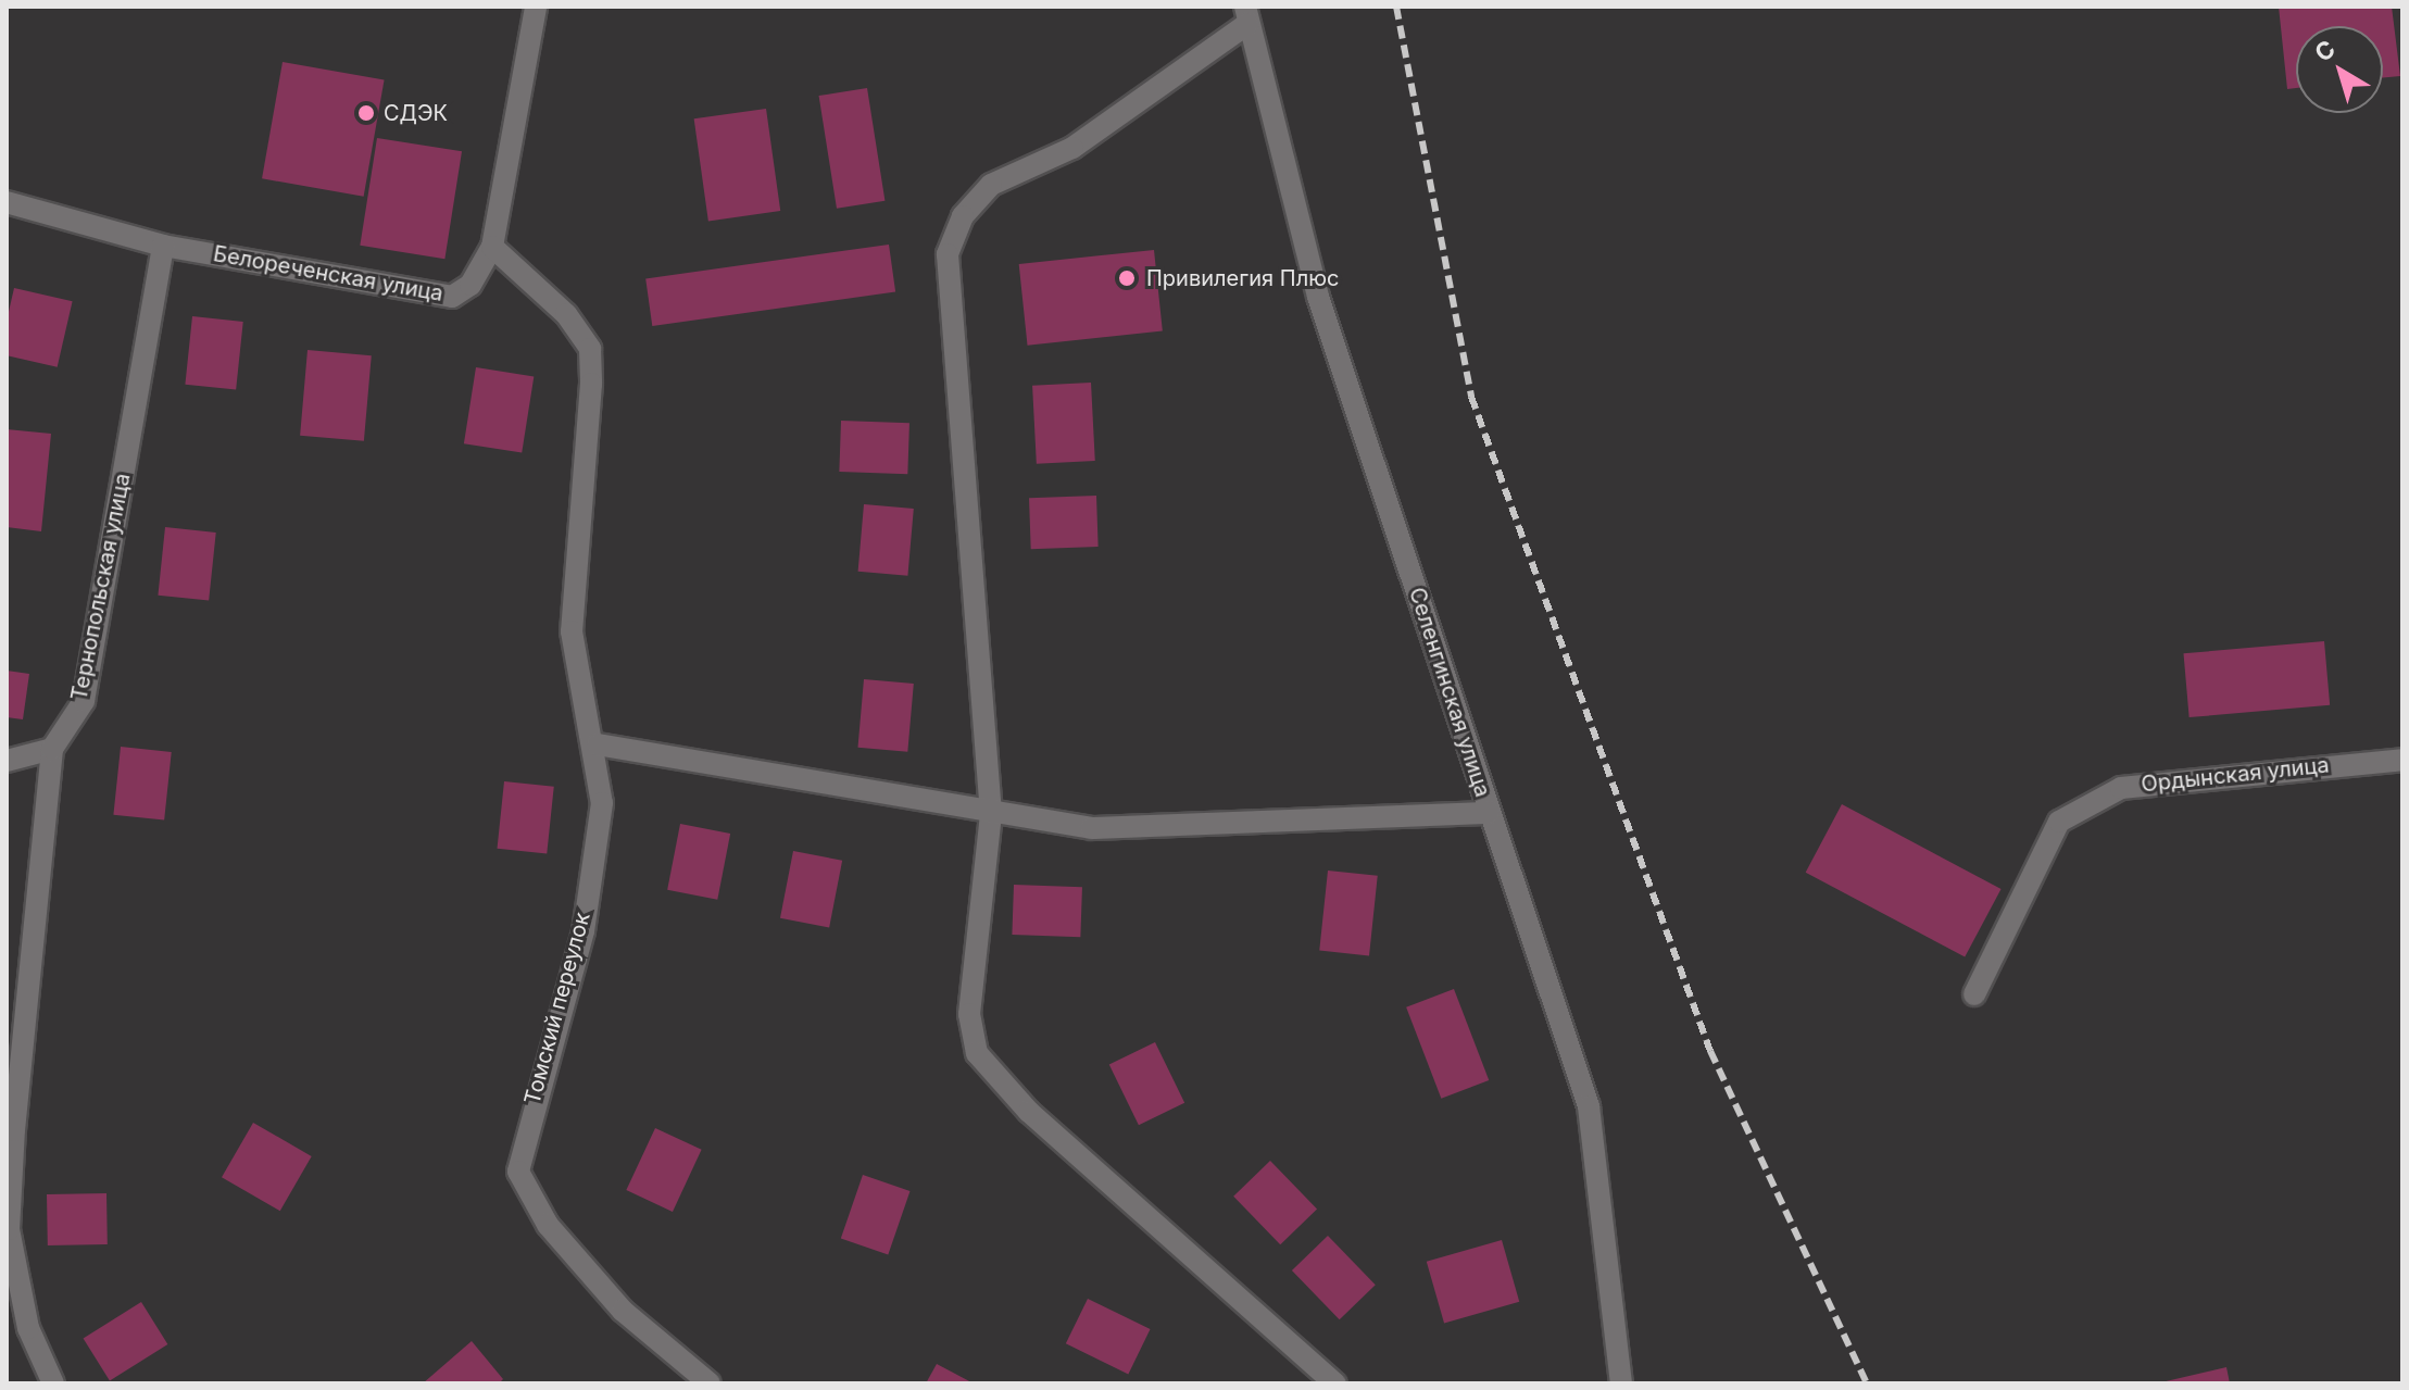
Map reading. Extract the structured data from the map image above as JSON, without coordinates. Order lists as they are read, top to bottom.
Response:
{
  "streets": {
    "street": [
      "Белореченская улица",
      "Тернопольская улица",
      "Селенгинская улица",
      "Ордынская улица",
      "Томский переулок"
    ]
  },
  "crossings": [
    ["Белореченская улица", "Тернопольская улица"],
    ["Белореченская улица", "Томский переулок"]
  ],
  "places": ["СДЭК", "Привилегия Плюс"],
  "north": "top left"
}
